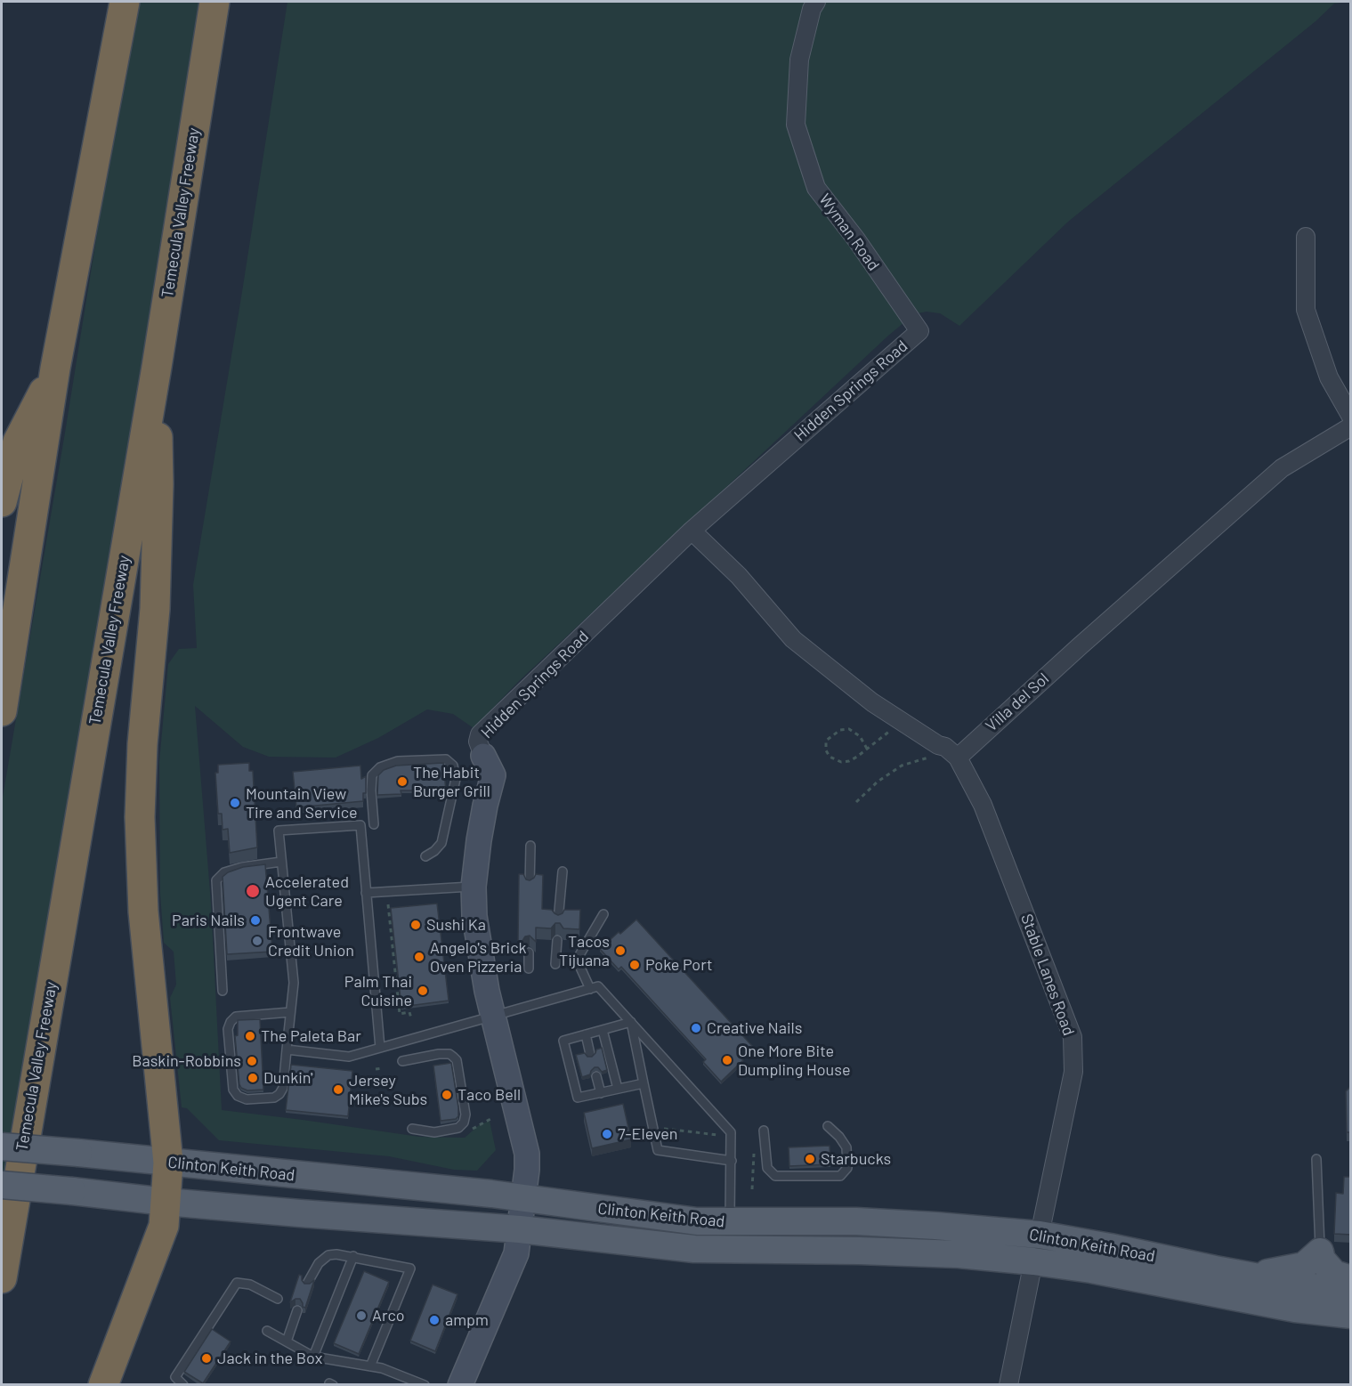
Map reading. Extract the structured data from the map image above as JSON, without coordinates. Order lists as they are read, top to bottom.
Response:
{
  "streets": {
    "highway": ["Temecula Valley Freeway"],
    "main road": ["Clinton Keith Road"],
    "street": [
      "Wyman Road",
      "Hidden Springs Road",
      "Villa del Sol",
      "Stable Lanes Road"
    ]
  },
  "crossings": [
    ["Wyman Road", "Hidden Springs Road"],
    ["Hidden Springs Road", "Clinton Keith Road"],
    ["Villa del Sol", "Stable Lanes Road"],
    ["Stable Lanes Road", "Clinton Keith Road"]
  ],
  "places": [
    "The Habit Burger Grill",
    "Mountain View Tire and Service",
    "Accelerated Ugent Care",
    "Paris Nails",
    "Sushi Ka",
    "Frontwave Credit Union",
    "Tacos Tijuana",
    "Angelo's Brick Oven Pizzeria",
    "Poke Port",
    "Palm Thai Cuisine",
    "Creative Nails",
    "The Paleta Bar",
    "One More Bite Dumpling House",
    "Baskin-Robbins",
    "Dunkin'",
    "Jersey Mike's Subs",
    "Taco Bell",
    "7-Eleven",
    "Starbucks",
    "Arco",
    "ampm",
    "Jack in the Box"
  ]
}
